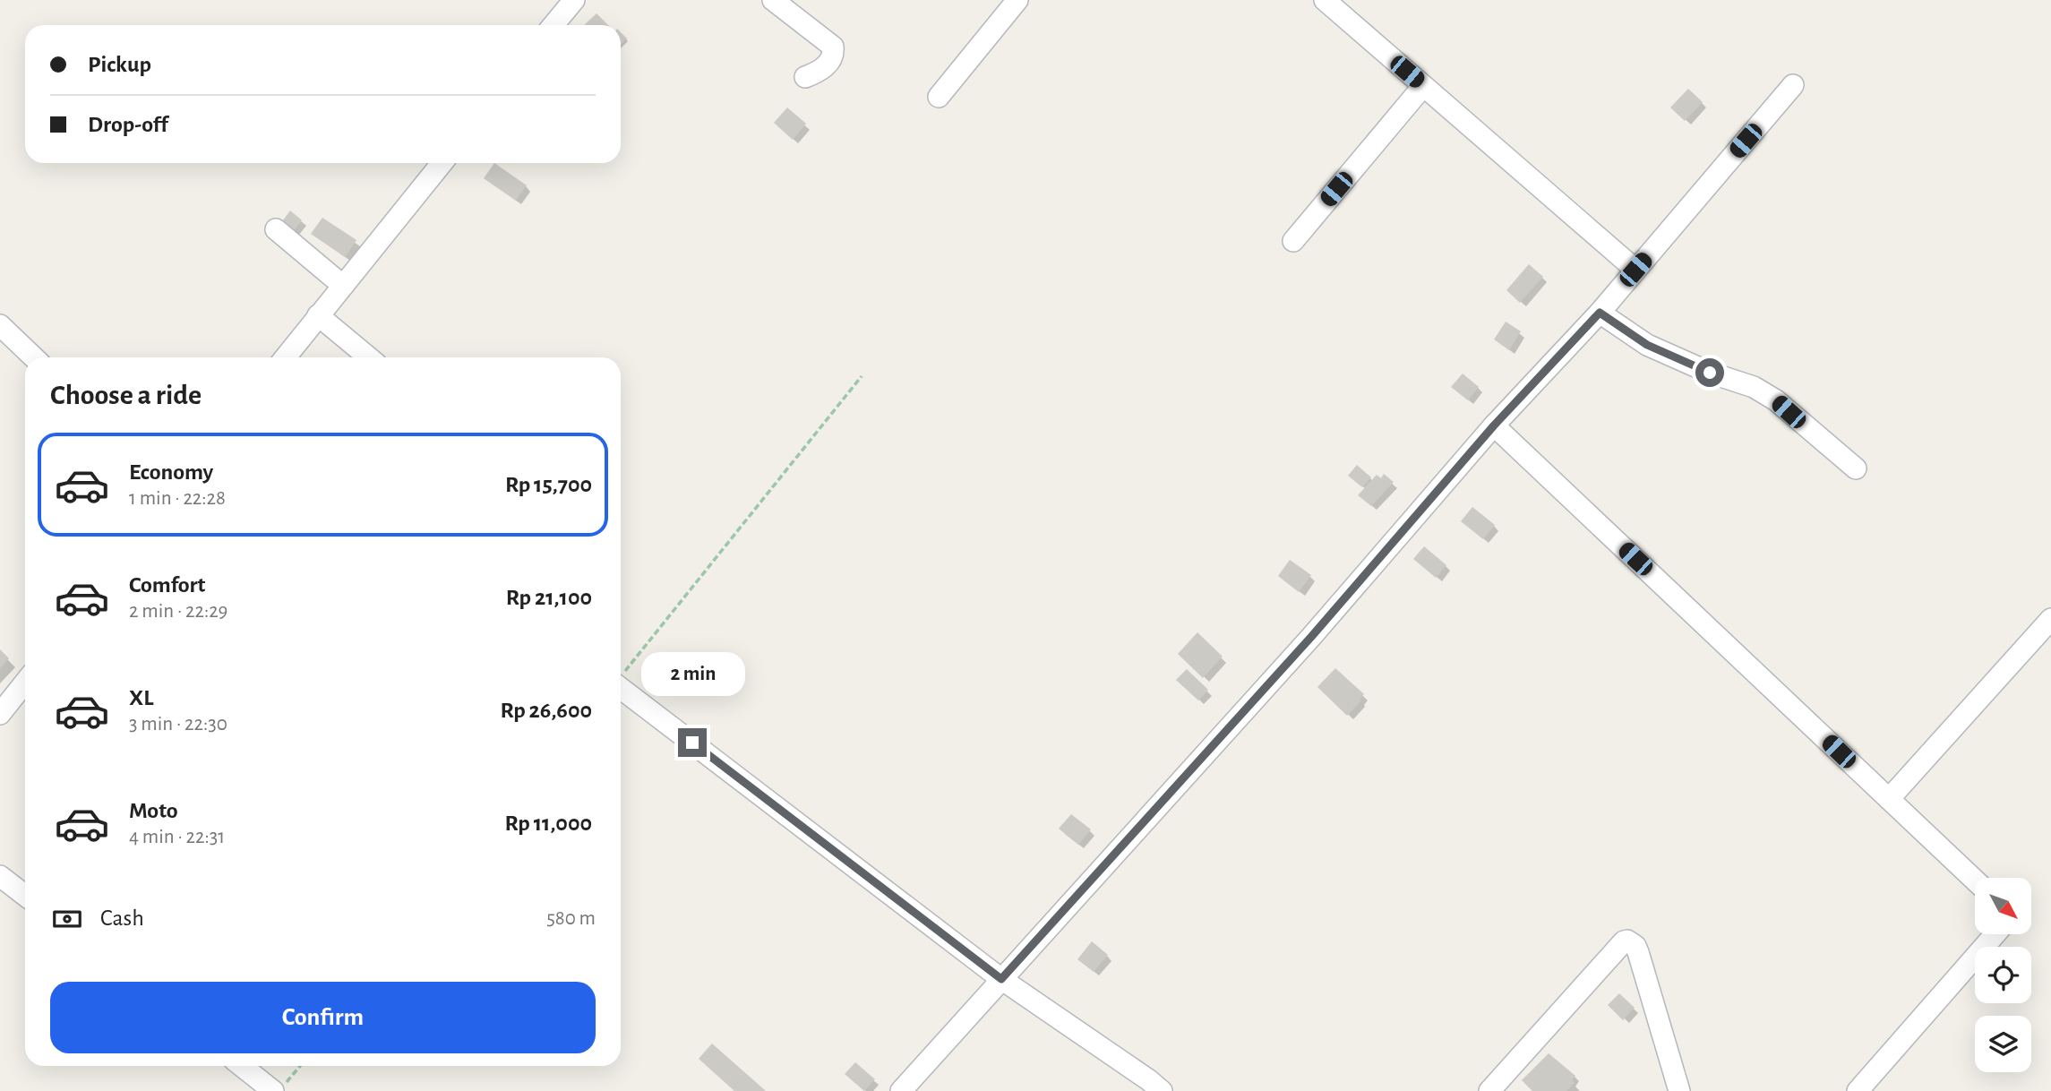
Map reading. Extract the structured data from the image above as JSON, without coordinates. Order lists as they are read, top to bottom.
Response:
{
  "north": "bottom right",
  "page": {
    "banner": ["Pickup", "Drop-off"],
    "heading": "Choose a ride",
    "list": [
      {
        "name": "Economy",
        "note": "1 min · 22:28",
        "value": "Rp 15,700"
      },
      {
        "name": "Comfort",
        "note": "2 min · 22:29",
        "value": "Rp 21,100"
      },
      {
        "name": "XL",
        "note": "3 min · 22:30",
        "value": "Rp 26,600"
      },
      {
        "name": "Moto",
        "note": "4 min · 22:31",
        "value": "Rp 11,000"
      }
    ],
    "bubble": "2 min",
    "pay": ["Cash", "580 m"],
    "buttons": "Confirm"
  }
}
